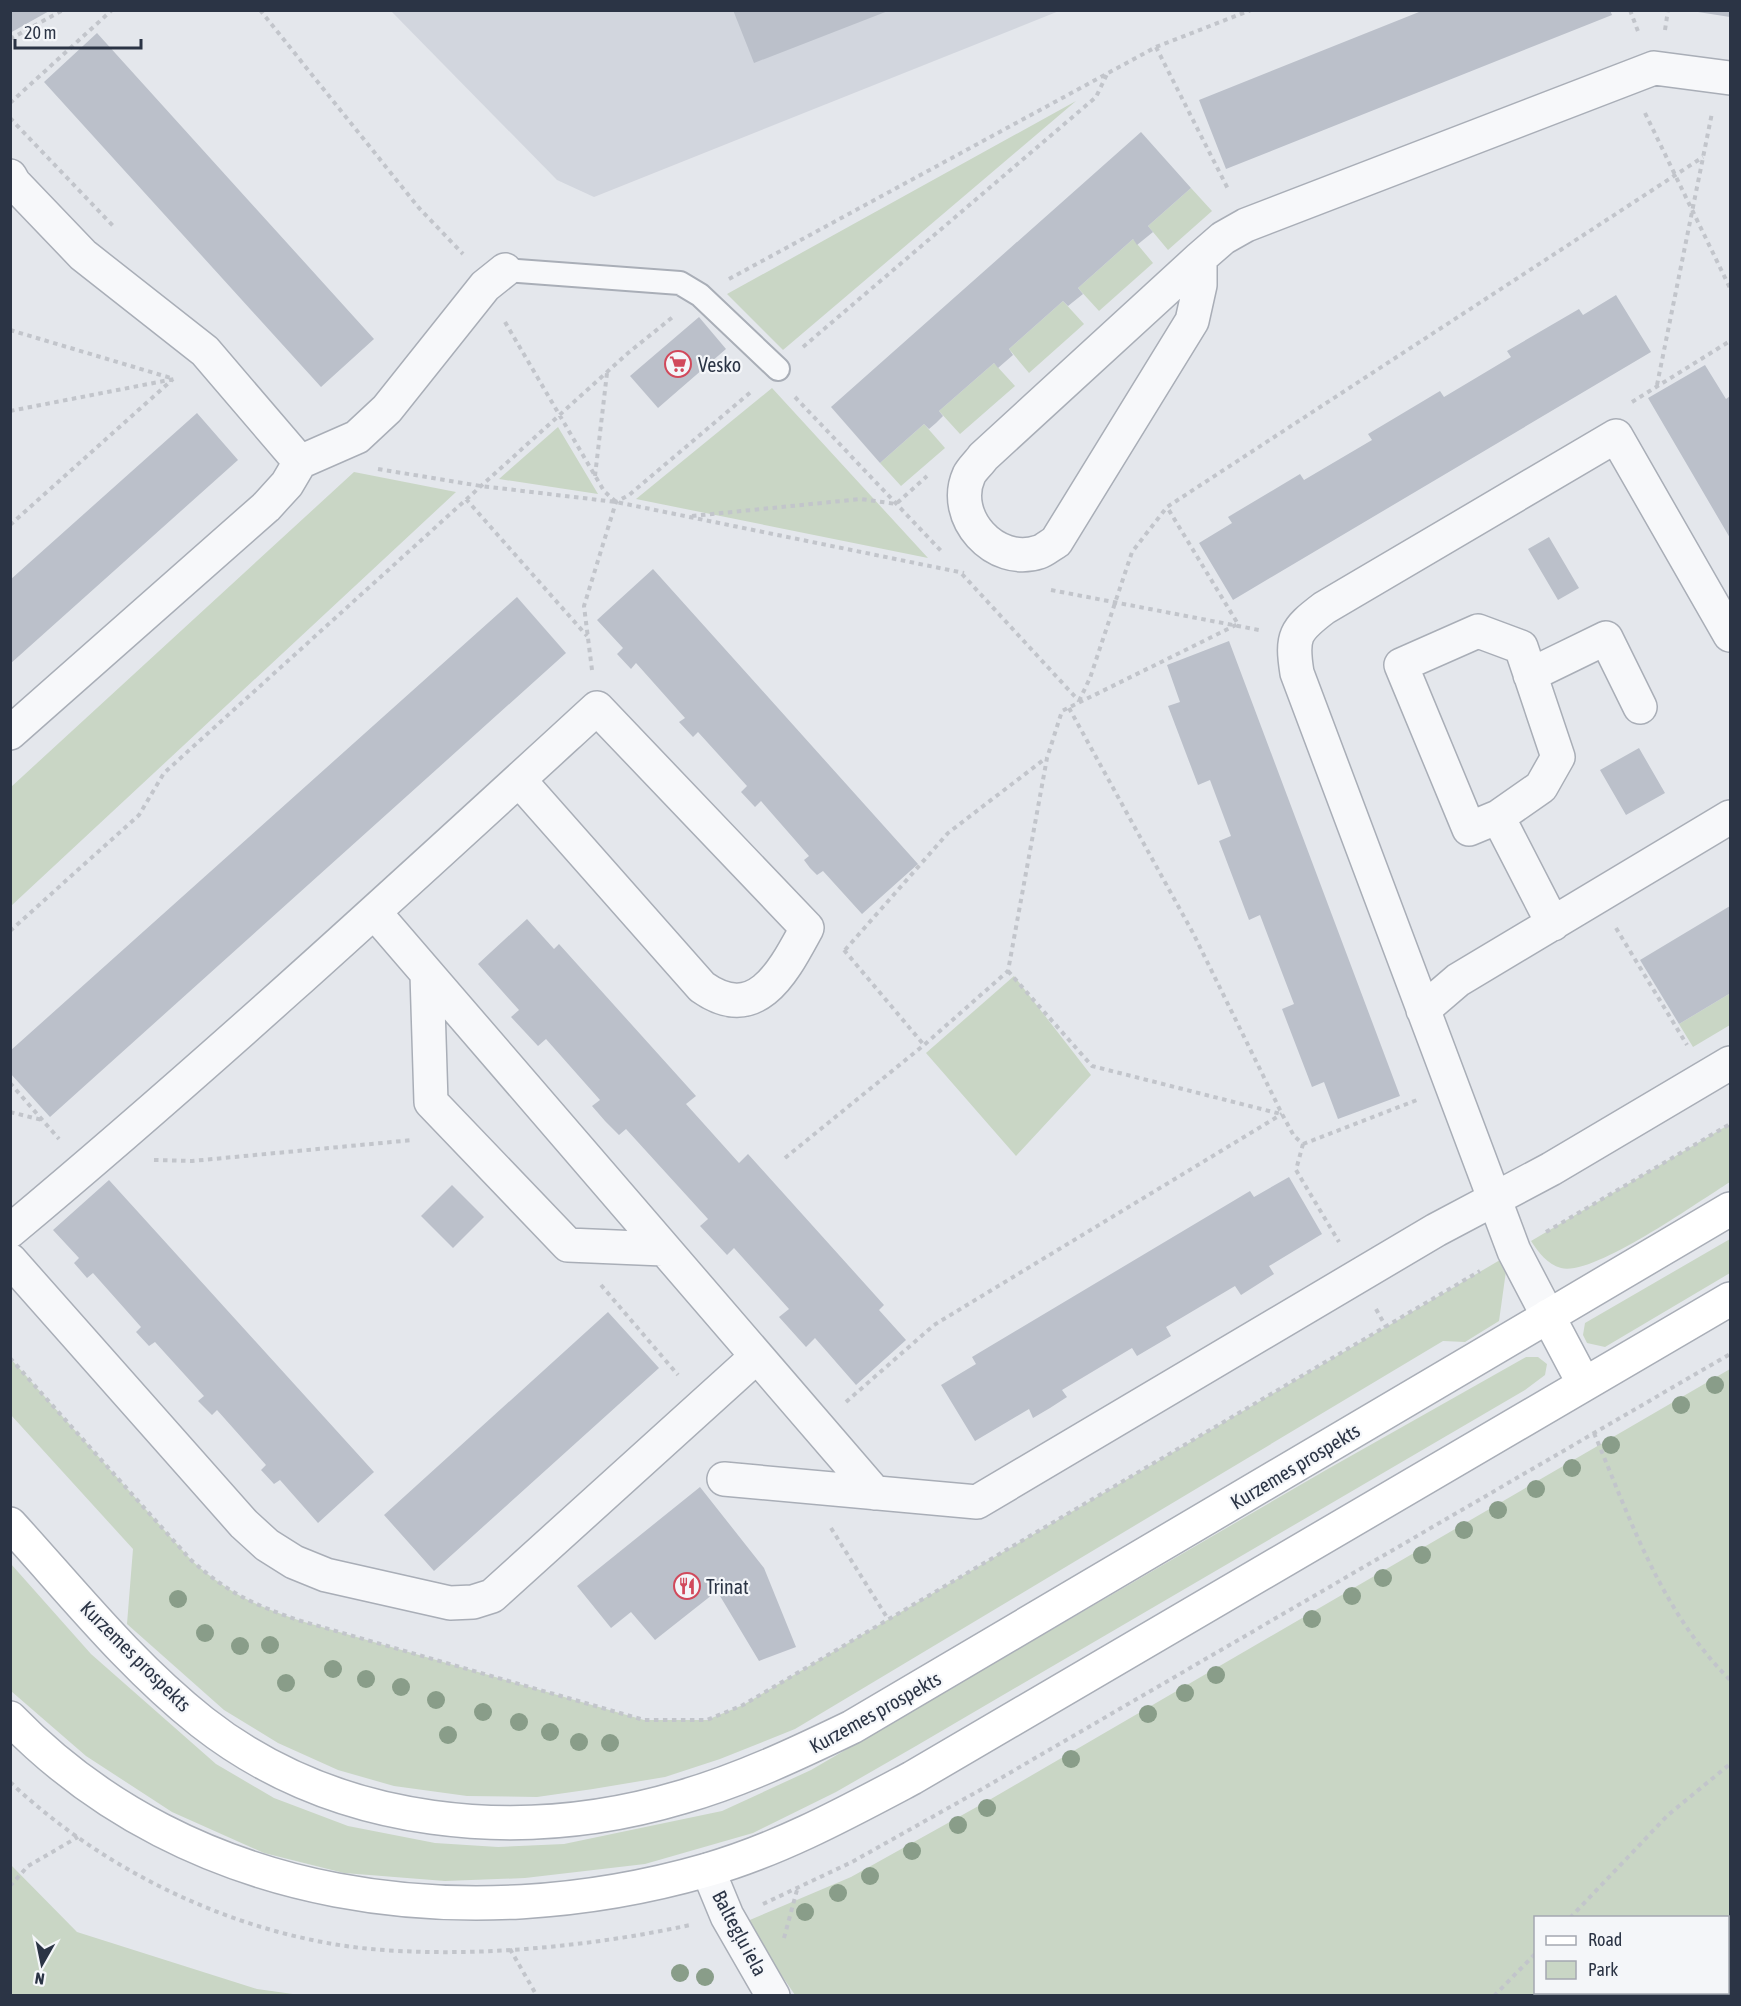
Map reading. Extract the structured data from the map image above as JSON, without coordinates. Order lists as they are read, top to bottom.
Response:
{
  "streets": {
    "main road": ["Kurzemes prospekts"],
    "street": ["Baltegļu iela"]
  },
  "places": {
    "supermarket": ["Vesko"],
    "restaurant": ["Trinat"]
  },
  "legend": ["Road", "Park"],
  "scale_bar": "20 m",
  "north": "bottom"
}
